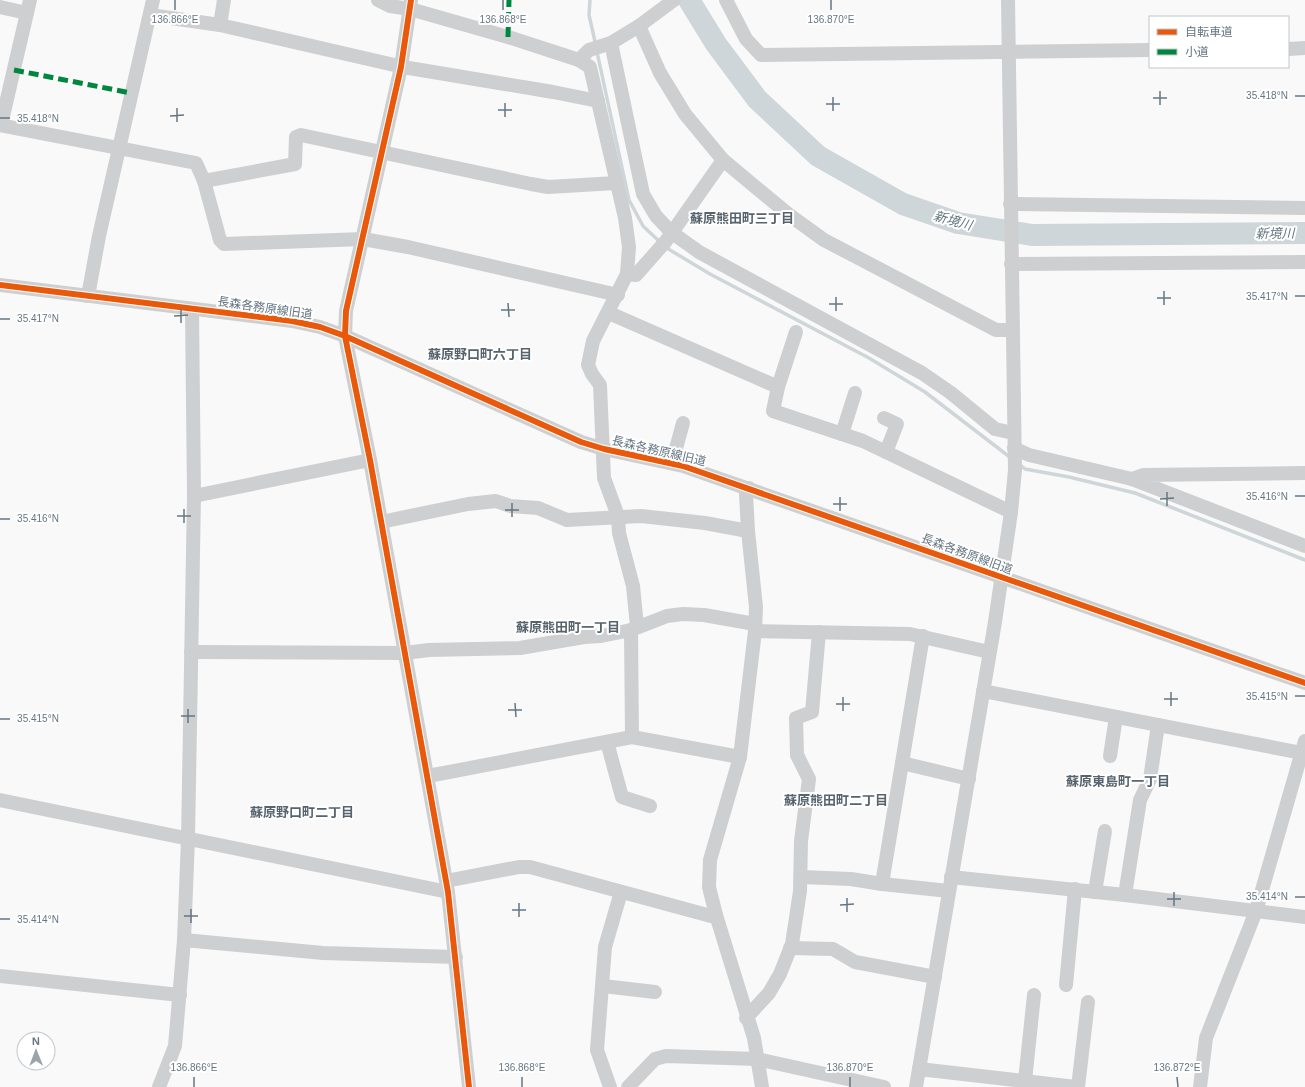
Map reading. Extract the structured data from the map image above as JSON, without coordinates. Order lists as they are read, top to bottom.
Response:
{
  "streets": {
    "street": ["長森各務原線旧道"]
  },
  "districts": [
    "蘇原熊田町三丁目",
    "蘇原野口町六丁目",
    "蘇原熊田町一丁目",
    "蘇原東島町一丁目",
    "蘇原熊田町二丁目",
    "蘇原野口町二丁目"
  ],
  "water": ["新境川"],
  "legend": ["自転車道", "小道"],
  "north": "top",
  "coordinates": [
    "136.866°E",
    "136.868°E",
    "136.870°E",
    "35.418°N",
    "35.417°N",
    "35.416°N",
    "35.415°N",
    "35.414°N",
    "136.872°E"
  ]
}
